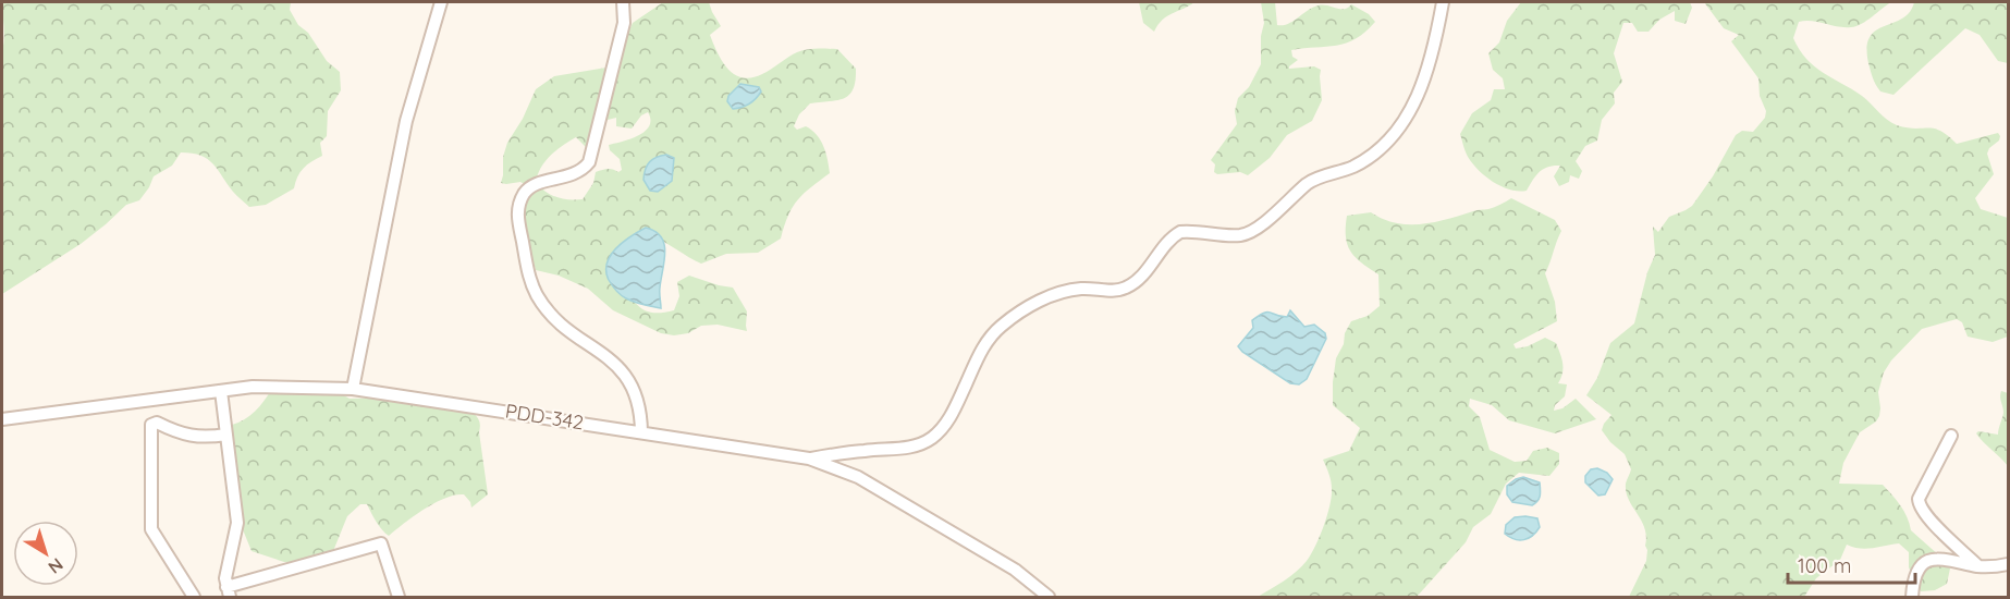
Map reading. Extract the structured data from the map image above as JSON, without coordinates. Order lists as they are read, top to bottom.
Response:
{
  "streets": {
    "street": ["PDD-342"]
  },
  "scale_bar": "100 m",
  "north": "bottom right"
}
